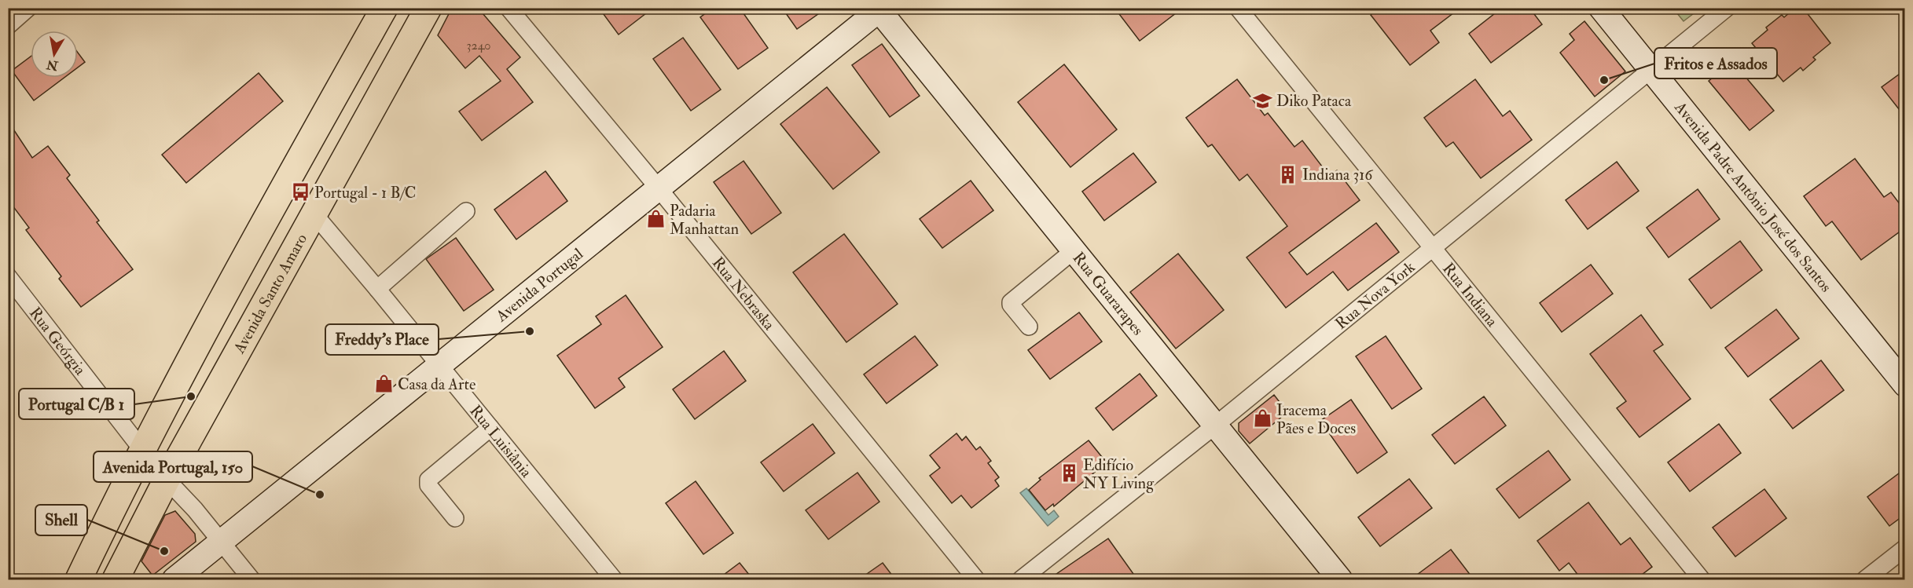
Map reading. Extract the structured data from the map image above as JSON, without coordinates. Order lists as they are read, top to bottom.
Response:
{
  "streets": {
    "main road": ["Avenida Santo Amaro"],
    "street": [
      "Avenida Padre Antônio José dos Santos",
      "Avenida Portugal",
      "Rua Nebraska",
      "Rua Indiana",
      "Rua Guararapes",
      "Rua Nova York",
      "Rua Geórgia",
      "Rua Luisiânia"
    ]
  },
  "crossings": [
    ["Avenida Padre Antônio José dos Santos", "Rua Nova York"],
    ["Avenida Portugal", "Rua Nebraska"],
    ["Avenida Portugal", "Rua Guararapes"],
    ["Avenida Portugal", "Rua Luisiânia"],
    ["Avenida Santo Amaro", "Rua Luisiânia"],
    ["Rua Indiana", "Rua Nova York"],
    ["Rua Guararapes", "Rua Nova York"]
  ],
  "places": {
    "other": [
      "Fritos e Assados",
      "Freddy's Place",
      "Portugal C/B 1",
      "Avenida Portugal, 150",
      "Shell"
    ],
    "school or university": ["Diko Pataca"],
    "building": ["Indiana 316", "Edifício NY Living"],
    "bus stop": ["Portugal - 1 B/C"],
    "shop": ["Padaria Manhattan", "Casa da Arte", "Iracema Pães e Doces"]
  },
  "house_numbers": ["3240"],
  "north": "bottom"
}
